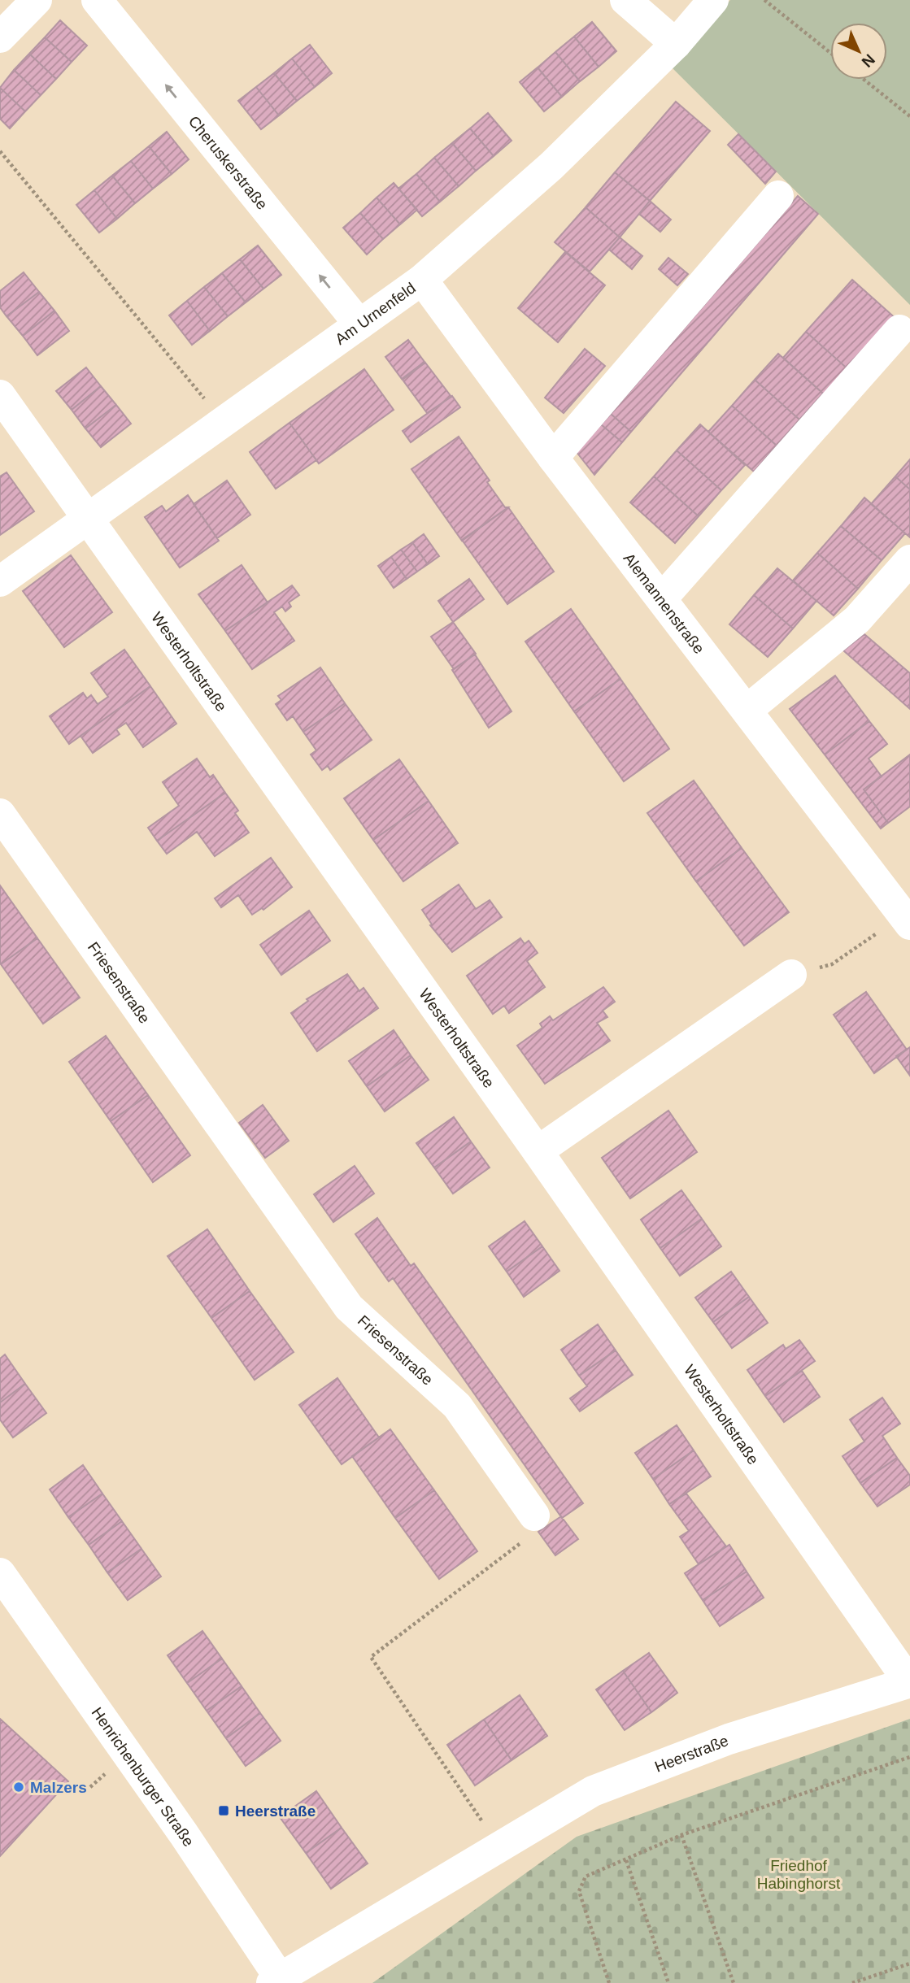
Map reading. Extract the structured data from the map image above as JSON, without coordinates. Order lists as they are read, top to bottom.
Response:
{
  "streets": {
    "street": [
      "Cheruskerstraße",
      "Am Urnenfeld",
      "Alemannenstraße",
      "Westerholtstraße",
      "Friesenstraße",
      "Heerstraße",
      "Henrichenburger Straße"
    ]
  },
  "crossings": [
    ["Cheruskerstraße", "Am Urnenfeld"],
    ["Am Urnenfeld", "Alemannenstraße"],
    ["Am Urnenfeld", "Westerholtstraße"],
    ["Westerholtstraße", "Heerstraße"],
    ["Heerstraße", "Henrichenburger Straße"]
  ],
  "one_way": ["Cheruskerstraße"],
  "parks": ["Friedhof Habinghorst"],
  "places": {
    "other": ["Malzers"],
    "transit": ["Heerstraße"]
  },
  "north": "bottom right"
}
